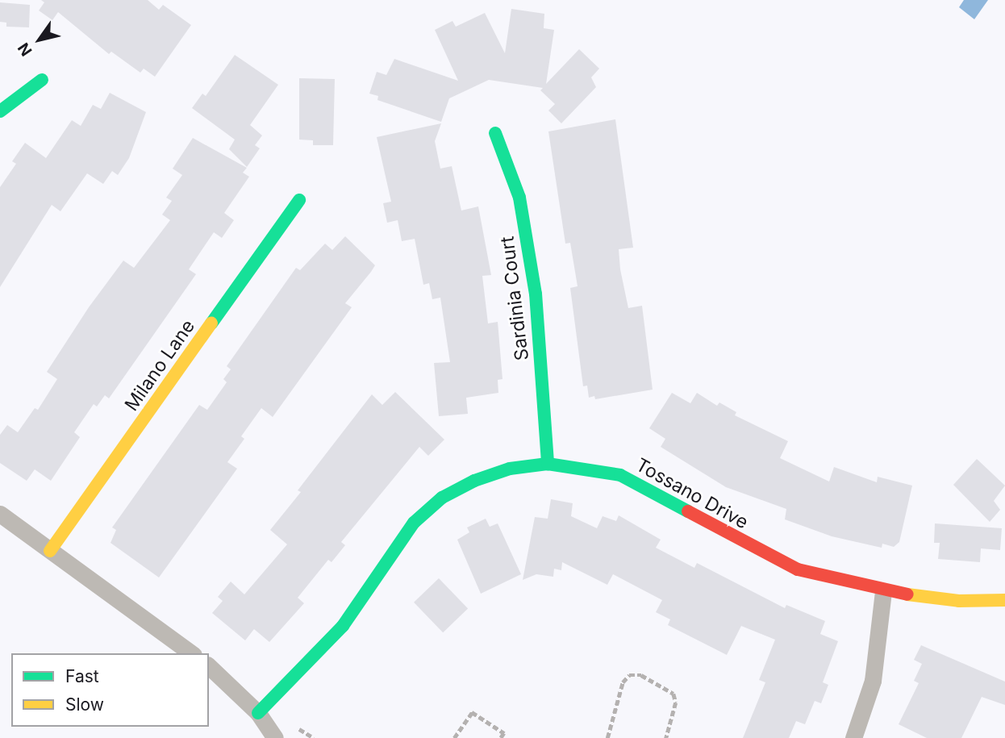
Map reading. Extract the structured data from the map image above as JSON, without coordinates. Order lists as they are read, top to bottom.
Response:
{
  "streets": {
    "street": ["Sardinia Court", "Milano Lane", "Tossano Drive"]
  },
  "crossings": [
    ["Sardinia Court", "Tossano Drive"]
  ],
  "legend": ["Fast", "Slow"],
  "north": "bottom left"
}
